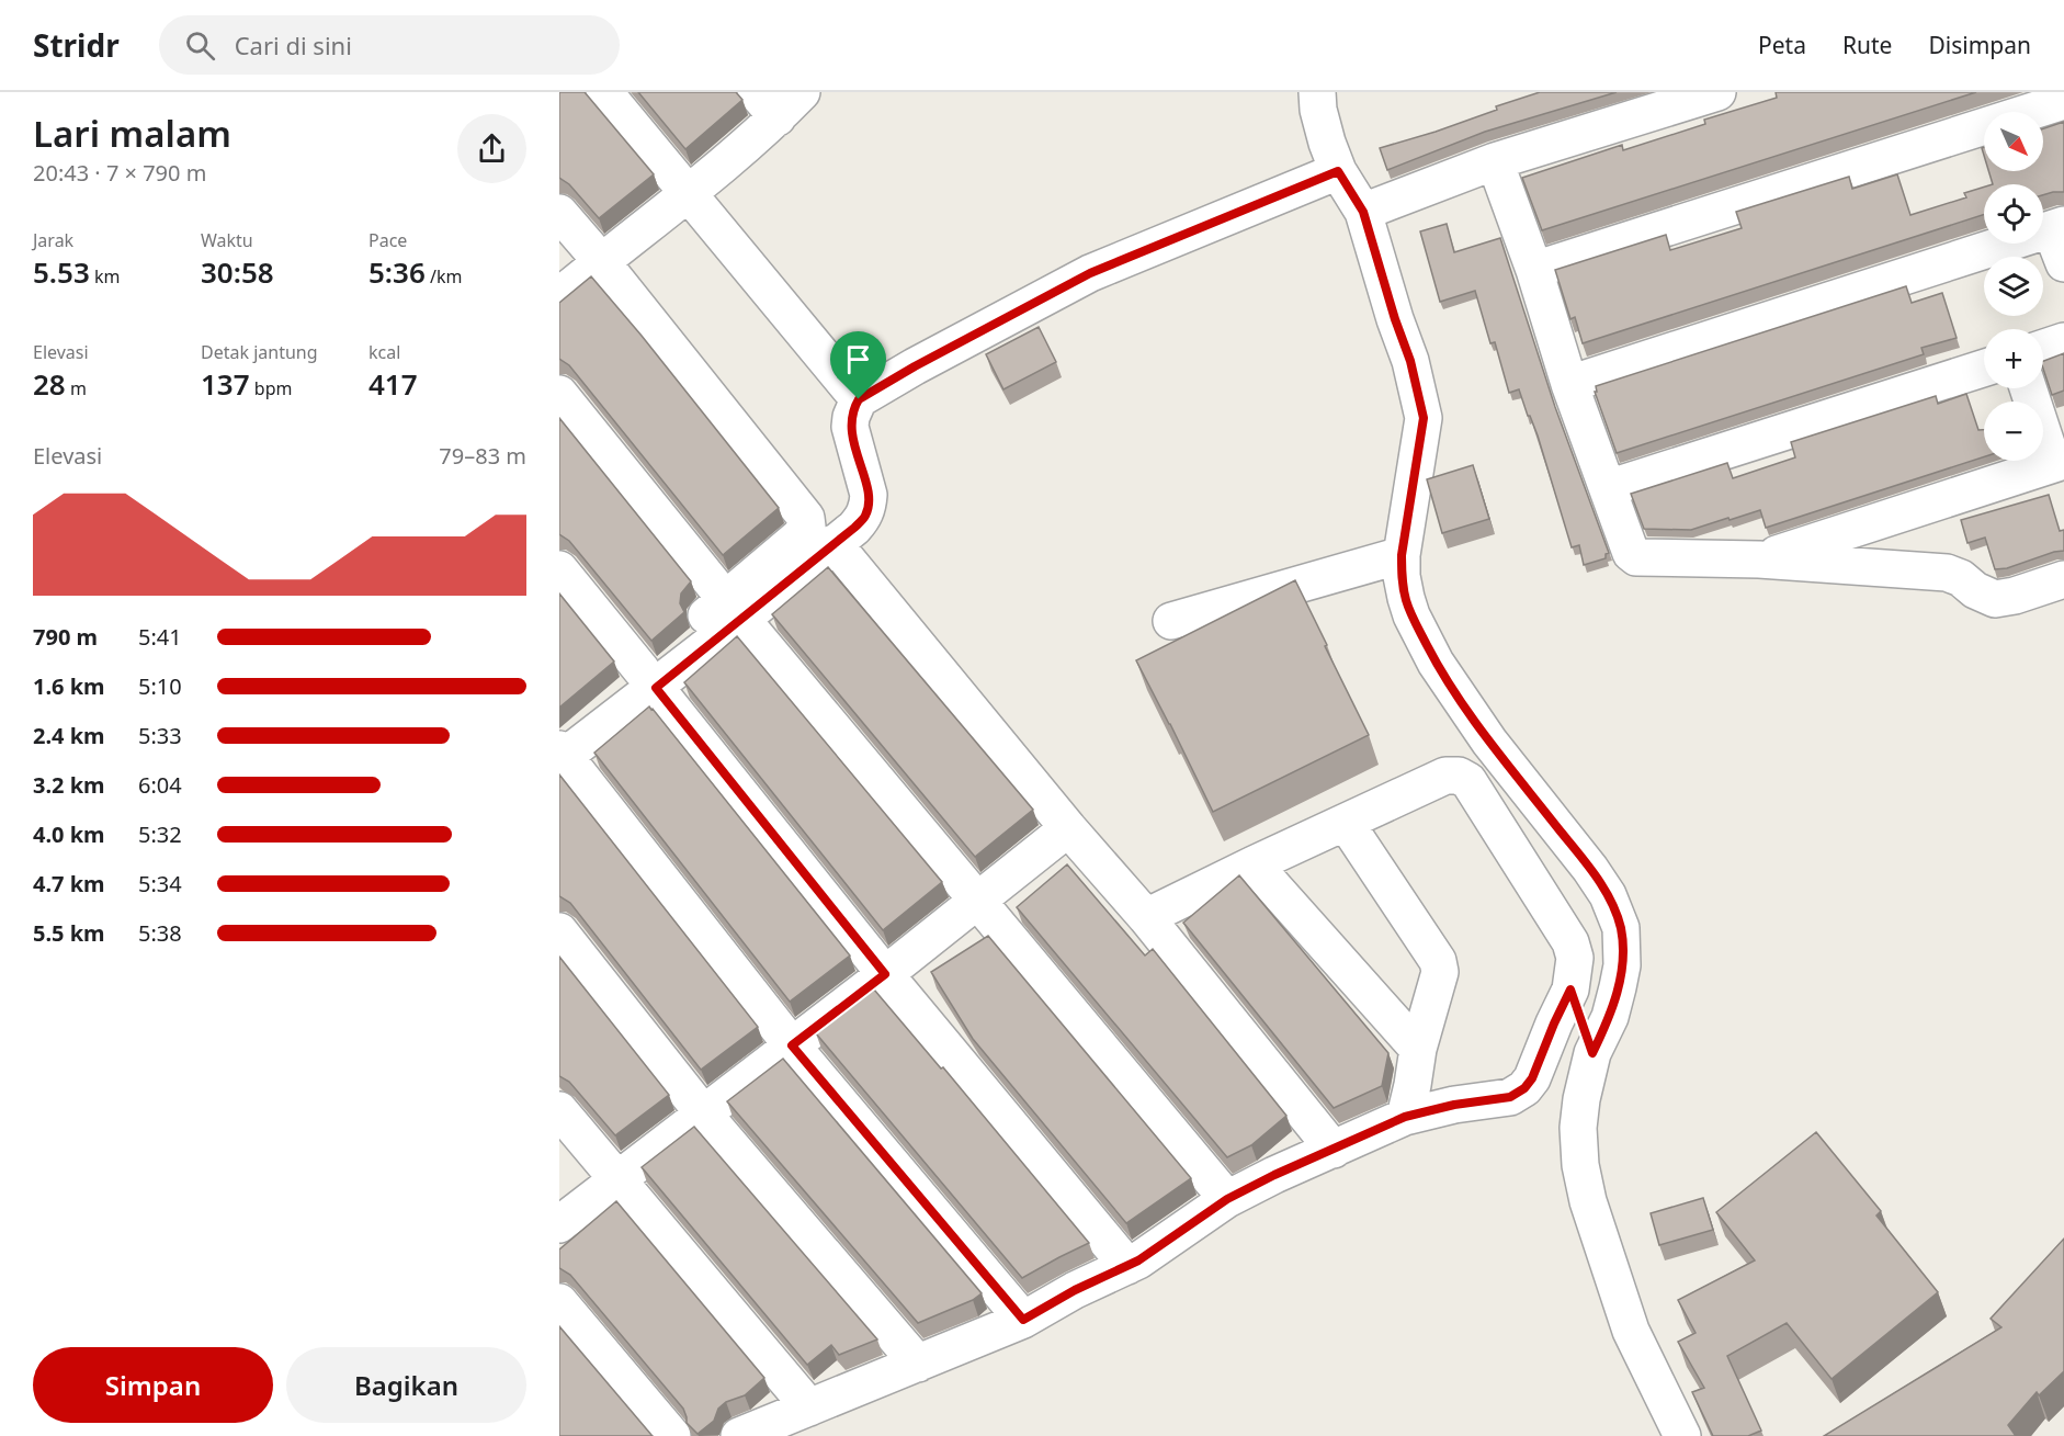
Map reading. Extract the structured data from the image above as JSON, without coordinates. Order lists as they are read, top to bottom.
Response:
{
  "north": "bottom right",
  "page": {
    "header": "Stridr",
    "search": "Cari di sini",
    "nav": ["Peta", "Rute", "Disimpan"],
    "heading": ["Lari malam", "20:43 · 7 × 790 m"],
    "map_buttons": ["+", "−"],
    "stats": [
      ["Jarak", "5.53 km"],
      ["Waktu", "30:58"],
      ["Pace", "5:36 /km"],
      ["Elevasi", "28 m"],
      ["Detak jantung", "137 bpm"],
      ["kcal", "417"]
    ],
    "chart": ["Elevasi", "79–83 m"],
    "list": [
      {
        "name": "790 m",
        "note": "5:41"
      },
      {
        "name": "1.6 km",
        "note": "5:10"
      },
      {
        "name": "2.4 km",
        "note": "5:33"
      },
      {
        "name": "3.2 km",
        "note": "6:04"
      },
      {
        "name": "4.0 km",
        "note": "5:32"
      },
      {
        "name": "4.7 km",
        "note": "5:34"
      },
      {
        "name": "5.5 km",
        "note": "5:38"
      }
    ],
    "buttons": ["Simpan", "Bagikan"]
  }
}
